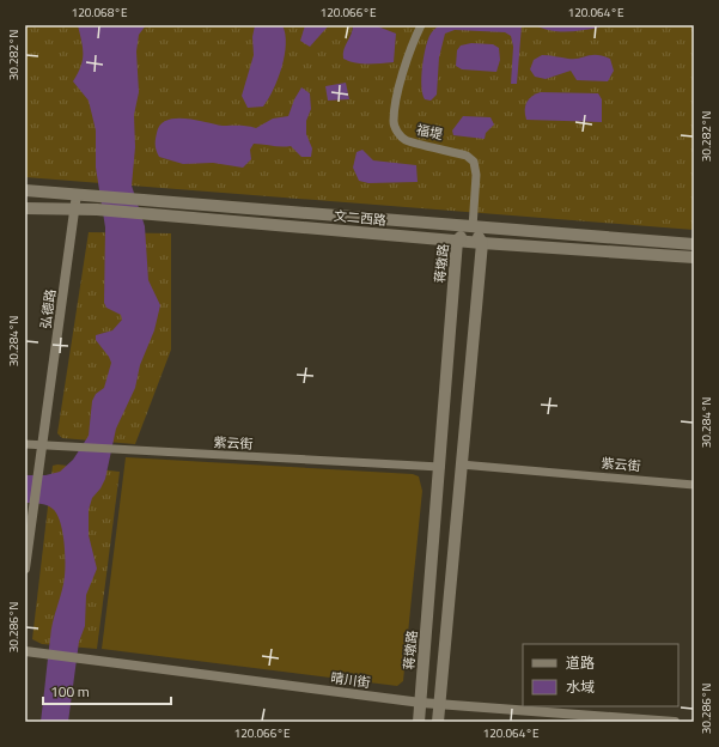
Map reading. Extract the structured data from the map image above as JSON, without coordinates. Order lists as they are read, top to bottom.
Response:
{
  "streets": {
    "main road": ["文二西路", "蒋墩路"],
    "street": [
      "福堤",
      "弘德路",
      "紫云街",
      "晴川街"
    ]
  },
  "crossings": [
    ["福堤", "文二西路"],
    ["福堤", "蒋墩路"],
    ["文二西路", "蒋墩路"],
    ["文二西路", "弘德路"],
    ["蒋墩路", "紫云街"],
    ["蒋墩路", "晴川街"],
    ["弘德路", "紫云街"]
  ],
  "legend": ["道路", "水域"],
  "scale_bar": "100 m",
  "coordinates": [
    "120.068°E",
    "120.066°E",
    "120.064°E",
    "30.282°N",
    "30.284°N",
    "30.286°N"
  ]
}
